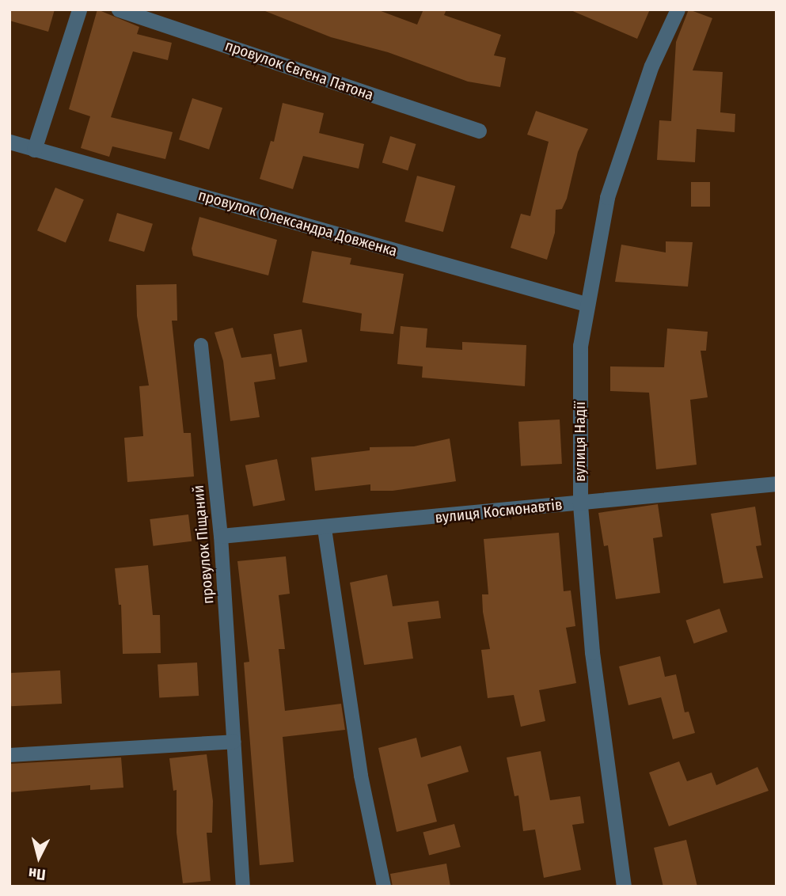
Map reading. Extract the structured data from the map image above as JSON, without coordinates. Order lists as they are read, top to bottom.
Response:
{
  "streets": {
    "street": [
      "провулок Євгена Патона",
      "провулок Олександра Довженка",
      "вулиця Надії",
      "вулиця Космонавтів"
    ],
    "lane": ["провулок Піщаний"]
  },
  "crossings": [
    ["провулок Олександра Довженка", "вулиця Надії"],
    ["вулиця Надії", "вулиця Космонавтів"],
    ["вулиця Космонавтів", "провулок Піщаний"]
  ],
  "north": "bottom"
}
